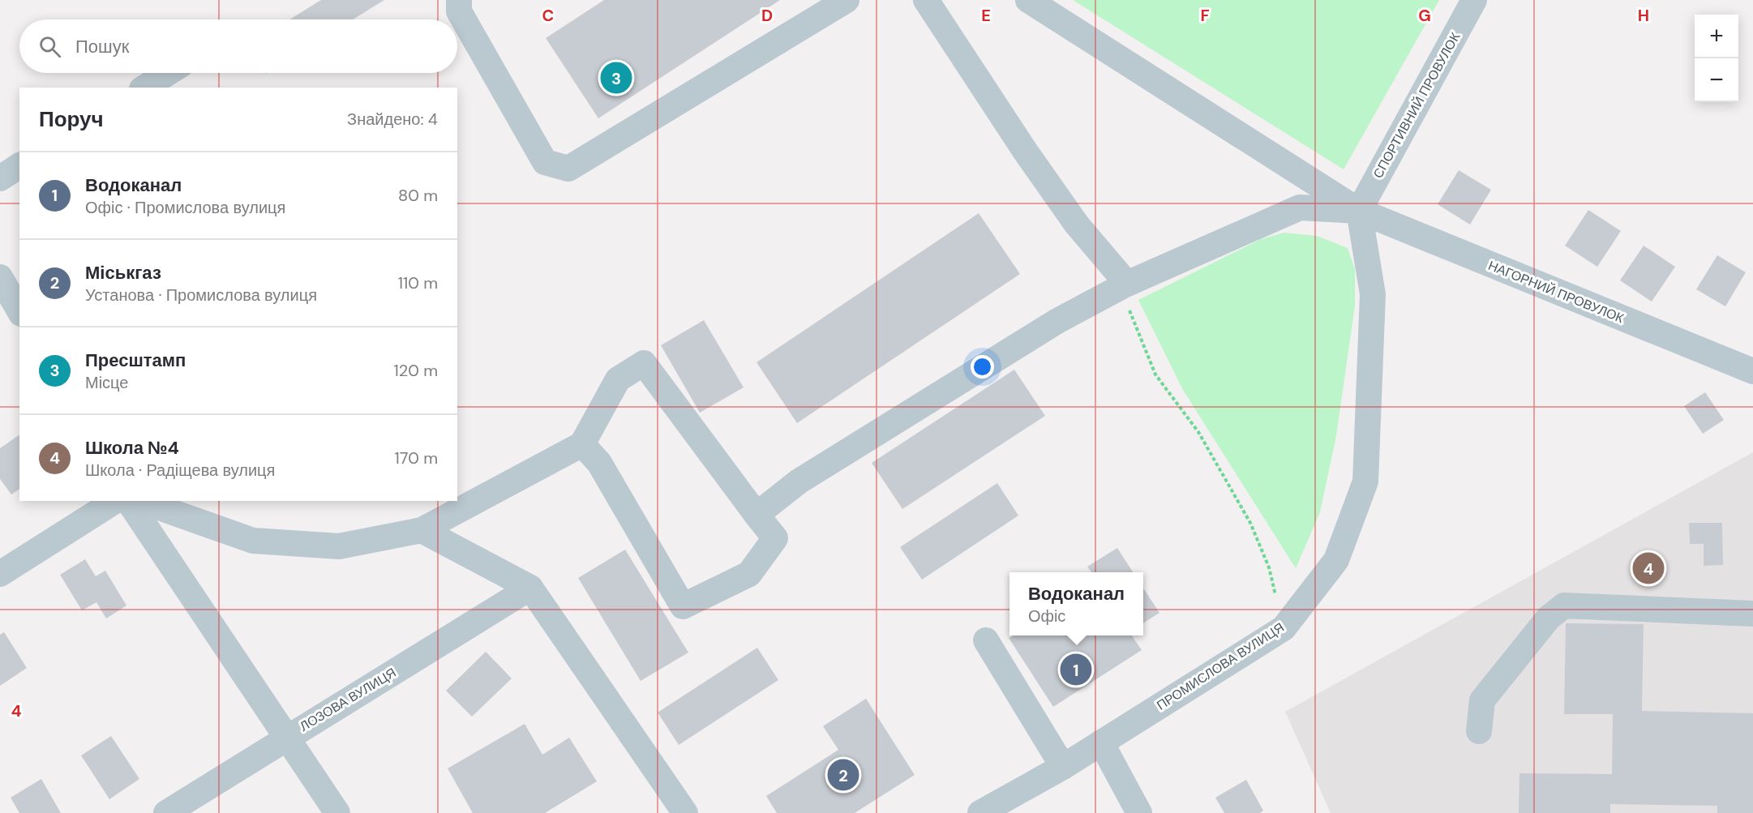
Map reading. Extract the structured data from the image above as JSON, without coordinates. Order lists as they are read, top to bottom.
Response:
{
  "streets": {
    "street": [
      "СПОРТИВНИЙ ПРОВУЛОК",
      "НАГОРНИЙ ПРОВУЛОК",
      "ПРОМИСЛОВА ВУЛИЦЯ",
      "ЛОЗОВА ВУЛИЦЯ"
    ]
  },
  "crossings": [
    ["СПОРТИВНИЙ ПРОВУЛОК", "НАГОРНИЙ ПРОВУЛОК"],
    ["СПОРТИВНИЙ ПРОВУЛОК", "ПРОМИСЛОВА ВУЛИЦЯ"],
    ["НАГОРНИЙ ПРОВУЛОК", "ПРОМИСЛОВА ВУЛИЦЯ"]
  ],
  "page": {
    "map_buttons": ["+", "−"],
    "search": "Пошук",
    "pins": [
      "3",
      "4",
      "1",
      "2"
    ],
    "heading": ["Поруч", "Знайдено: 4"],
    "list": [
      {
        "mark": "1",
        "name": "Водоканал",
        "note": "Офіс · Промислова вулиця",
        "value": "80 m"
      },
      {
        "mark": "2",
        "name": "Міськгаз",
        "note": "Установа · Промислова вулиця",
        "value": "110 m"
      },
      {
        "mark": "3",
        "name": "Пресштамп",
        "note": "Місце",
        "value": "120 m"
      },
      {
        "mark": "4",
        "name": "Школа №4",
        "note": "Школа · Радіщева вулиця",
        "value": "170 m"
      }
    ],
    "popup": ["Водоканал", "Офіс"]
  },
  "grid": {
    "columns": [
      "C",
      "D",
      "E",
      "F",
      "G",
      "H"
    ],
    "rows": ["4"]
  }
}
